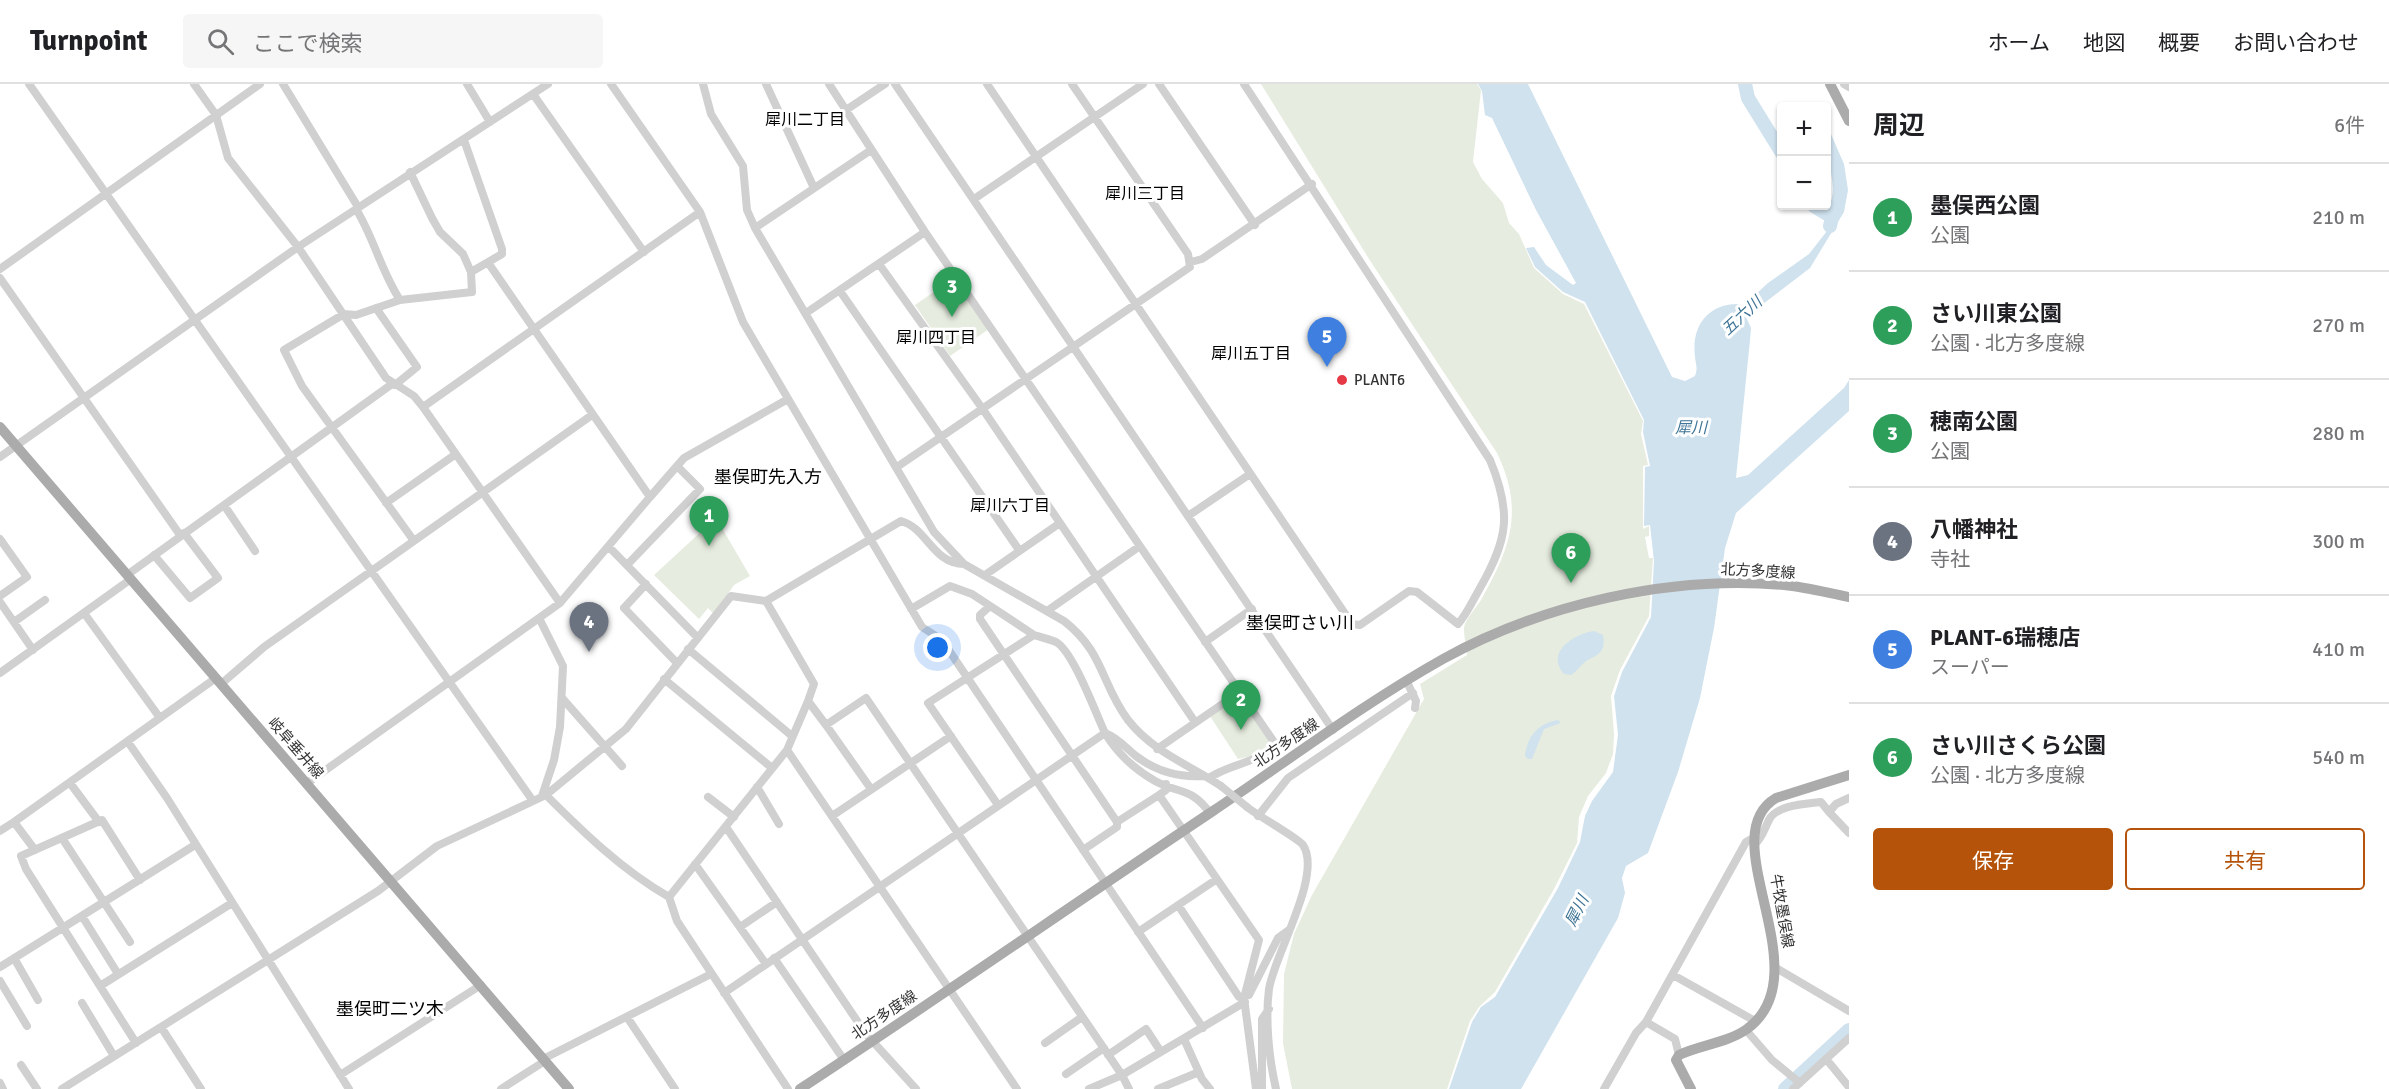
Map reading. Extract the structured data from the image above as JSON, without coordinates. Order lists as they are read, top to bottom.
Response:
{
  "streets": {
    "main road": ["北方多度線", "岐阜垂井線", "牛牧墨俣線"]
  },
  "districts": [
    "犀川二丁目",
    "犀川三丁目",
    "犀川四丁目",
    "犀川五丁目",
    "墨俣町先入方",
    "犀川六丁目",
    "墨俣町さい川",
    "墨俣町二ツ木"
  ],
  "water": ["五六川", "犀川"],
  "places": ["PLANT6"],
  "page": {
    "header": "Turnpoint",
    "search": "ここで検索",
    "nav": [
      "ホーム",
      "地図",
      "概要",
      "お問い合わせ"
    ],
    "heading": ["周辺", "6件"],
    "map_buttons": ["+", "−"],
    "list": [
      {
        "mark": "1",
        "name": "墨俣西公園",
        "note": "公園",
        "value": "210 m"
      },
      {
        "mark": "2",
        "name": "さい川東公園",
        "note": "公園 · 北方多度線",
        "value": "270 m"
      },
      {
        "mark": "3",
        "name": "穂南公園",
        "note": "公園",
        "value": "280 m"
      },
      {
        "mark": "4",
        "name": "八幡神社",
        "note": "寺社",
        "value": "300 m"
      },
      {
        "mark": "5",
        "name": "PLANT-6瑞穂店",
        "note": "スーパー",
        "value": "410 m"
      },
      {
        "mark": "6",
        "name": "さい川さくら公園",
        "note": "公園 · 北方多度線",
        "value": "540 m"
      }
    ],
    "pins": [
      "3",
      "5",
      "1",
      "6",
      "4",
      "2"
    ],
    "buttons": ["保存", "共有"]
  }
}
